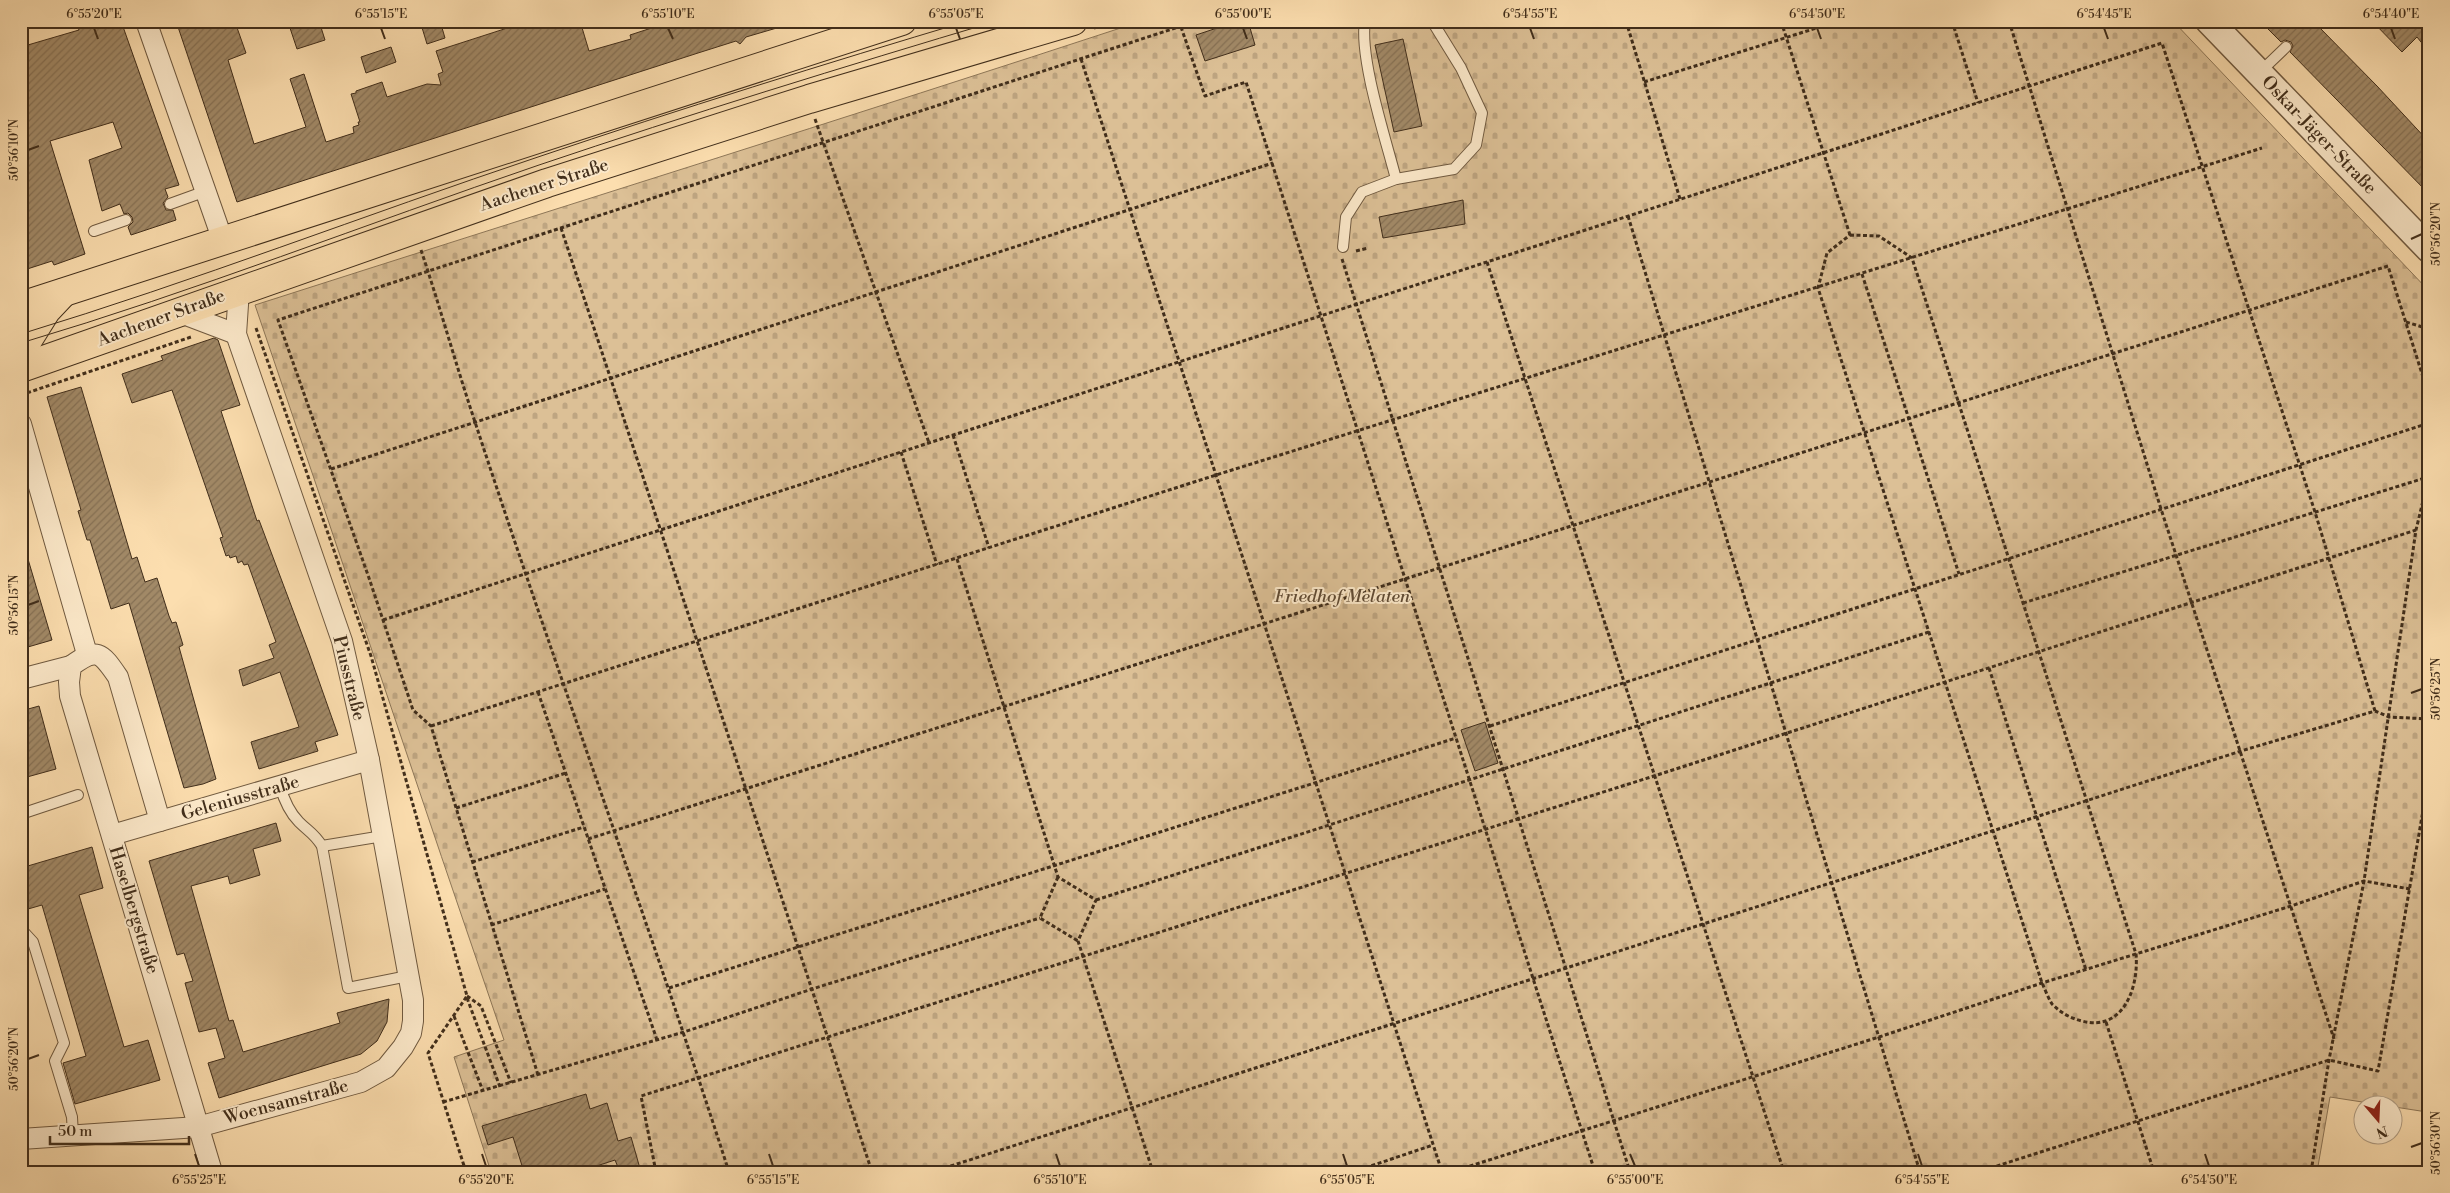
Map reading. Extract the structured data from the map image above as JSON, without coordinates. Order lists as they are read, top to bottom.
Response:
{
  "streets": {
    "main road": ["Aachener Straße"],
    "street": [
      "Oskar-Jäger-Straße",
      "Piusstraße",
      "Geleniusstraße",
      "Haselbergstraße",
      "Woensamstraße"
    ]
  },
  "crossings": [
    ["Aachener Straße", "Piusstraße"],
    ["Piusstraße", "Geleniusstraße"],
    ["Piusstraße", "Woensamstraße"],
    ["Geleniusstraße", "Haselbergstraße"],
    ["Haselbergstraße", "Woensamstraße"]
  ],
  "parks": ["Friedhof Melaten"],
  "scale_bar": "50 m",
  "north": "bottom",
  "coordinates": [
    "6°55'20\"E",
    "6°55'15\"E",
    "6°55'10\"E",
    "6°55'05\"E",
    "6°55'00\"E",
    "6°54'55\"E",
    "6°54'50\"E",
    "6°54'45\"E",
    "6°54'40\"E",
    "50°56'10\"N",
    "50°56'20\"N",
    "50°56'15\"N",
    "50°56'25\"N",
    "50°56'30\"N",
    "6°55'25\"E"
  ]
}
